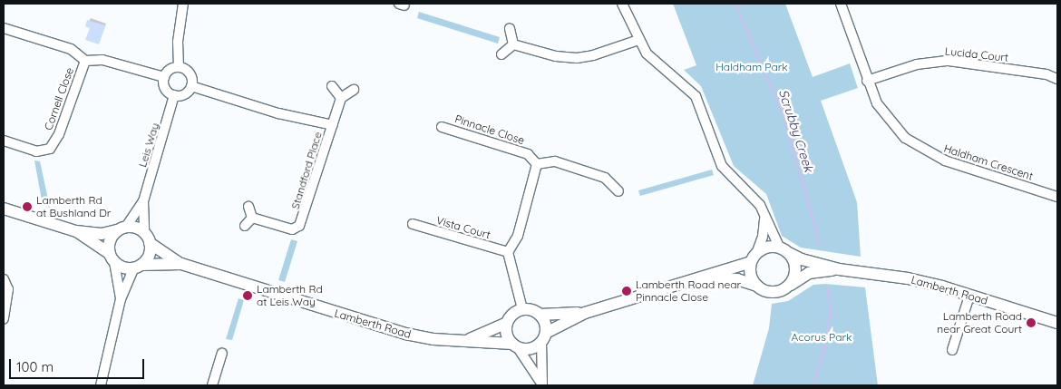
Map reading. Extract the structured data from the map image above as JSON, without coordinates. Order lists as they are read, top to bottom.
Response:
{
  "streets": {
    "street": [
      "Lucida Court",
      "Cornell Close",
      "Pinnacle Close",
      "Leis Way",
      "Haldham Crescent",
      "Standford Place",
      "Vista Court",
      "Lamberth Road"
    ]
  },
  "crossings": [
    ["Lucida Court", "Haldham Crescent"],
    ["Leis Way", "Standford Place"],
    ["Leis Way", "Lamberth Road"]
  ],
  "water": ["Scrubby Creek"],
  "parks": ["Haldham Park", "Acorus Park"],
  "places": [
    "Lamberth Rd at Bushland Dr",
    "Lamberth Road near Pinnacle Close",
    "Lamberth Rd at Leis Way",
    "Lamberth Road near Great Court"
  ],
  "scale_bar": "100 m"
}
